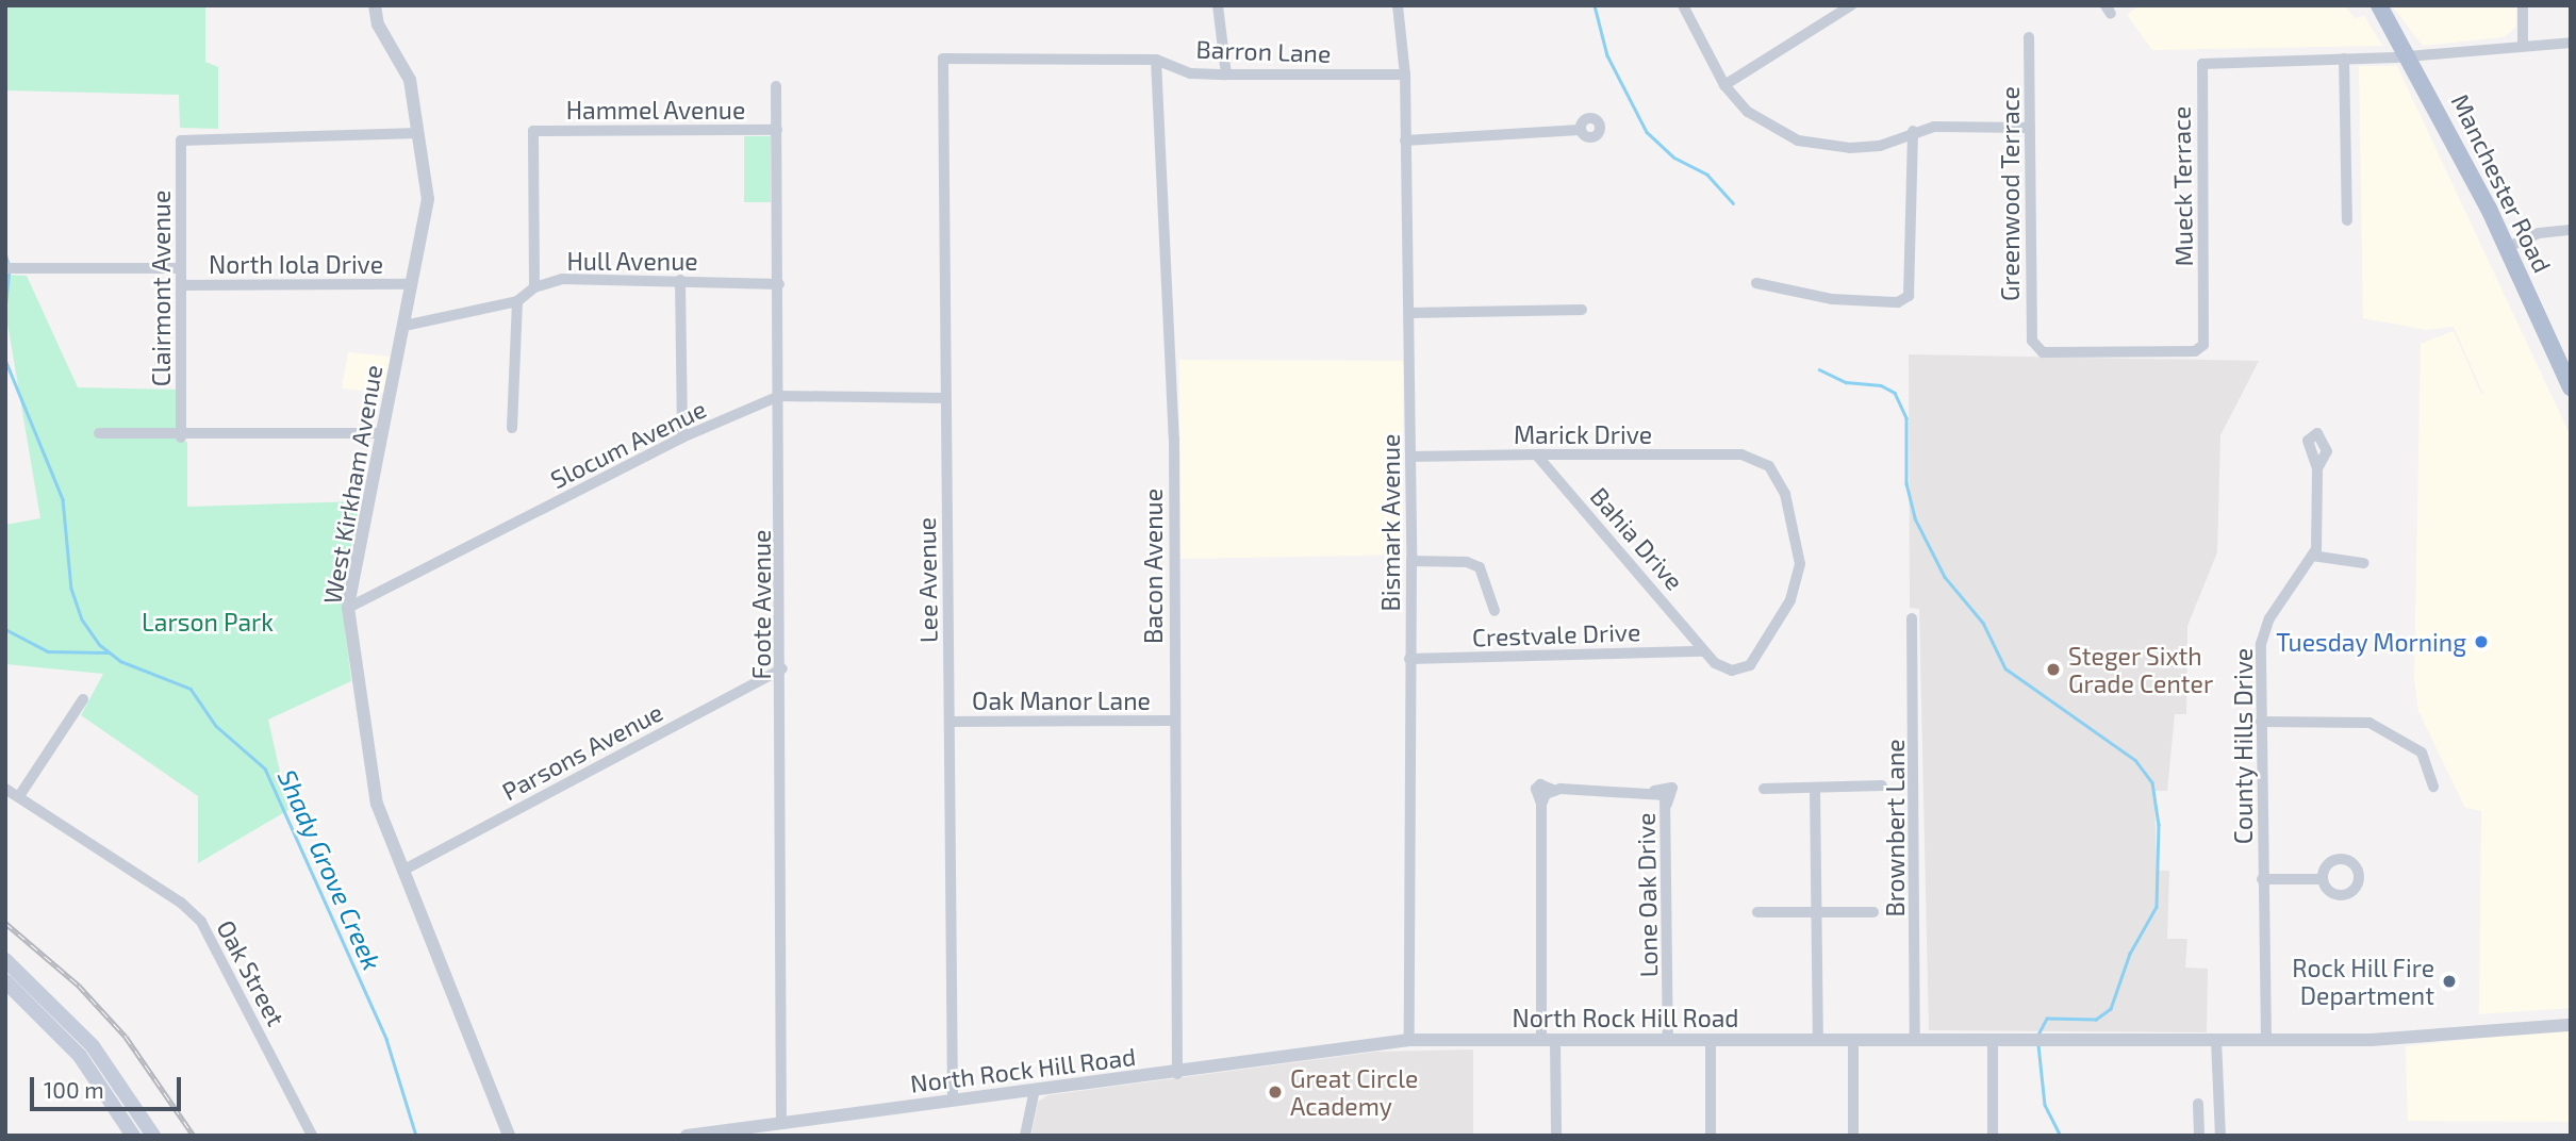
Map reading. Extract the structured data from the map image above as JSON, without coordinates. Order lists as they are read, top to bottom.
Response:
{
  "streets": {
    "main road": ["Manchester Road"],
    "street": [
      "Barron Lane",
      "Hammel Avenue",
      "Mueck Terrace",
      "Greenwood Terrace",
      "Hull Avenue",
      "North Iola Drive",
      "Clairmont Avenue",
      "Marick Drive",
      "Slocum Avenue",
      "West Kirkham Avenue",
      "Bismark Avenue",
      "Bahia Drive",
      "Bacon Avenue",
      "Lee Avenue",
      "Foote Avenue",
      "Crestvale Drive",
      "Oak Manor Lane",
      "County Hills Drive",
      "Parsons Avenue",
      "Brownbert Lane",
      "Lone Oak Drive",
      "Oak Street",
      "North Rock Hill Road"
    ]
  },
  "crossings": [
    ["Barron Lane", "Bismark Avenue"],
    ["Barron Lane", "Bacon Avenue"],
    ["Barron Lane", "Lee Avenue"],
    ["Hammel Avenue", "Hull Avenue"],
    ["Hammel Avenue", "Foote Avenue"],
    ["Manchester Road", "Mueck Terrace"],
    ["Mueck Terrace", "Greenwood Terrace"],
    ["Hull Avenue", "West Kirkham Avenue"],
    ["Hull Avenue", "Foote Avenue"],
    ["North Iola Drive", "Clairmont Avenue"],
    ["North Iola Drive", "West Kirkham Avenue"],
    ["Clairmont Avenue", "West Kirkham Avenue"],
    ["Marick Drive", "Bismark Avenue"],
    ["Marick Drive", "Bahia Drive"],
    ["Marick Drive", "Crestvale Drive"],
    ["Slocum Avenue", "West Kirkham Avenue"],
    ["Slocum Avenue", "Lee Avenue"],
    ["Slocum Avenue", "Foote Avenue"],
    ["West Kirkham Avenue", "Parsons Avenue"],
    ["Bismark Avenue", "Crestvale Drive"],
    ["Bismark Avenue", "North Rock Hill Road"],
    ["Bahia Drive", "Crestvale Drive"],
    ["Bacon Avenue", "Oak Manor Lane"],
    ["Bacon Avenue", "North Rock Hill Road"],
    ["Lee Avenue", "Oak Manor Lane"],
    ["Lee Avenue", "North Rock Hill Road"],
    ["Foote Avenue", "Parsons Avenue"],
    ["Foote Avenue", "North Rock Hill Road"],
    ["County Hills Drive", "North Rock Hill Road"],
    ["Brownbert Lane", "North Rock Hill Road"],
    ["Lone Oak Drive", "North Rock Hill Road"]
  ],
  "water": ["Shady Grove Creek"],
  "parks": ["Larson Park"],
  "places": [
    "Tuesday Morning",
    "Steger Sixth Grade Center",
    "Rock Hill Fire Department",
    "Great Circle Academy"
  ],
  "scale_bar": "100 m"
}
